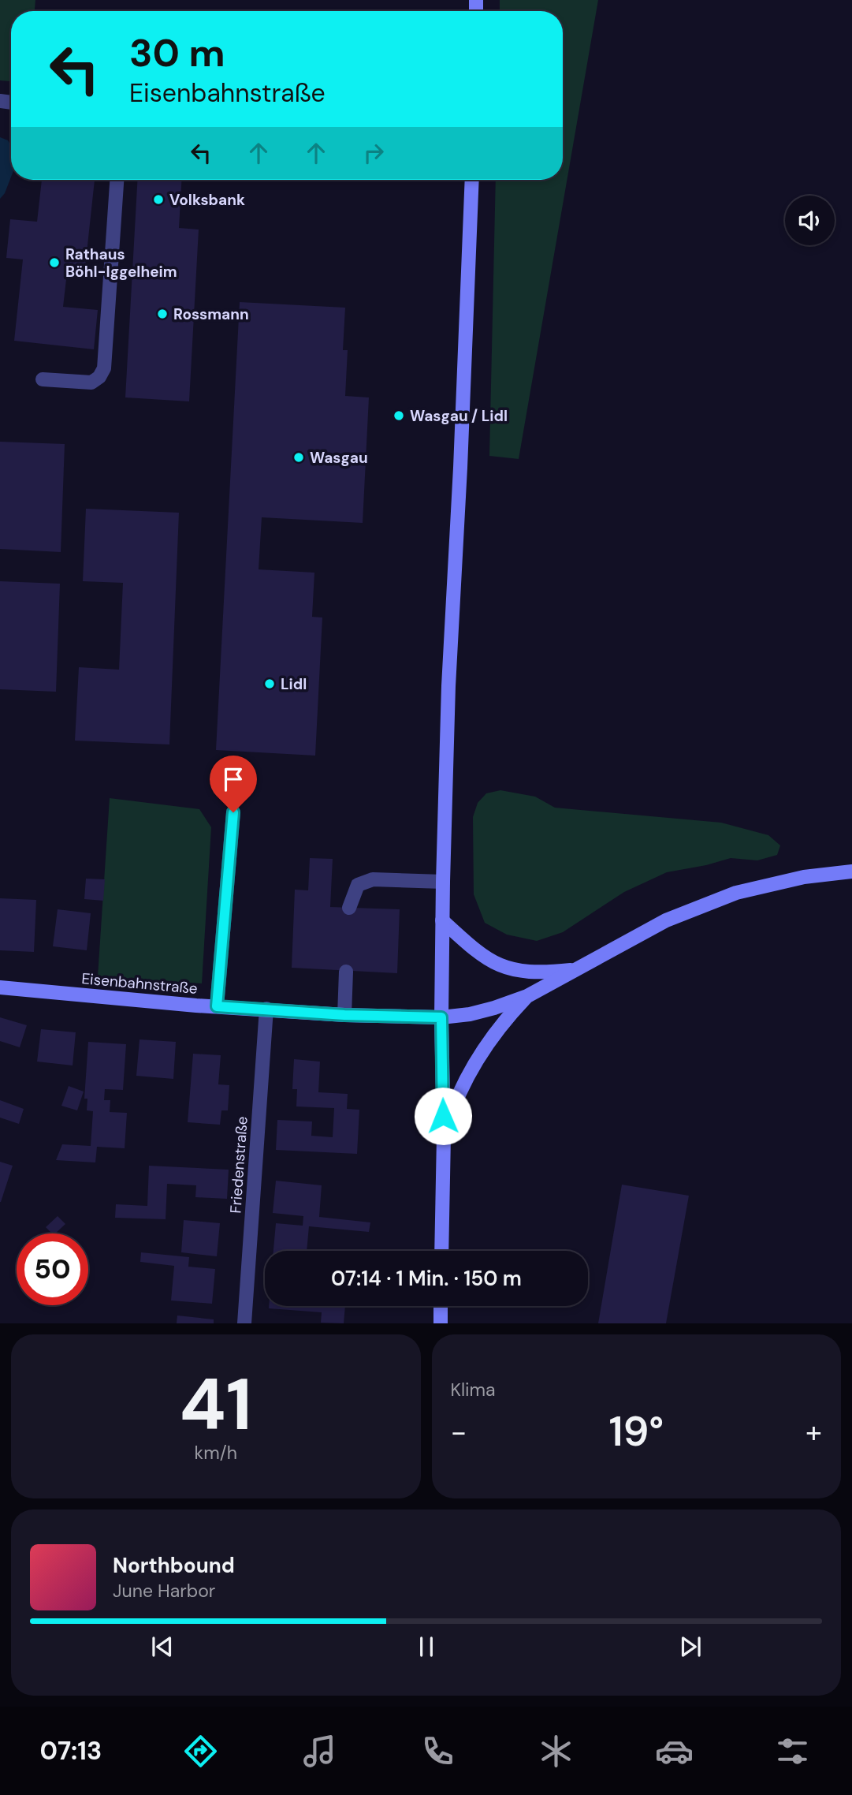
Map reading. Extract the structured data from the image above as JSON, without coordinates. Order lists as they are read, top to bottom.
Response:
{
  "streets": {
    "main road": ["Eisenbahnstraße"],
    "street": ["Friedenstraße"]
  },
  "crossings": [
    ["Eisenbahnstraße", "Friedenstraße"]
  ],
  "places": [
    "Volksbank",
    "Rathaus Böhl-Iggelheim",
    "Rossmann",
    "Wasgau / Lidl",
    "Wasgau",
    "Lidl"
  ],
  "page": {
    "turn": ["30 m", "Eisenbahnstraße"],
    "limit": "50",
    "trip": "07:14 · 1 Min. · 150 m",
    "tile": [
      ["41", "km/h"],
      "Klima"
    ],
    "heat": ["−", "19°", "+"],
    "song": ["Northbound", "June Harbor"],
    "tabs": "07:13"
  }
}
